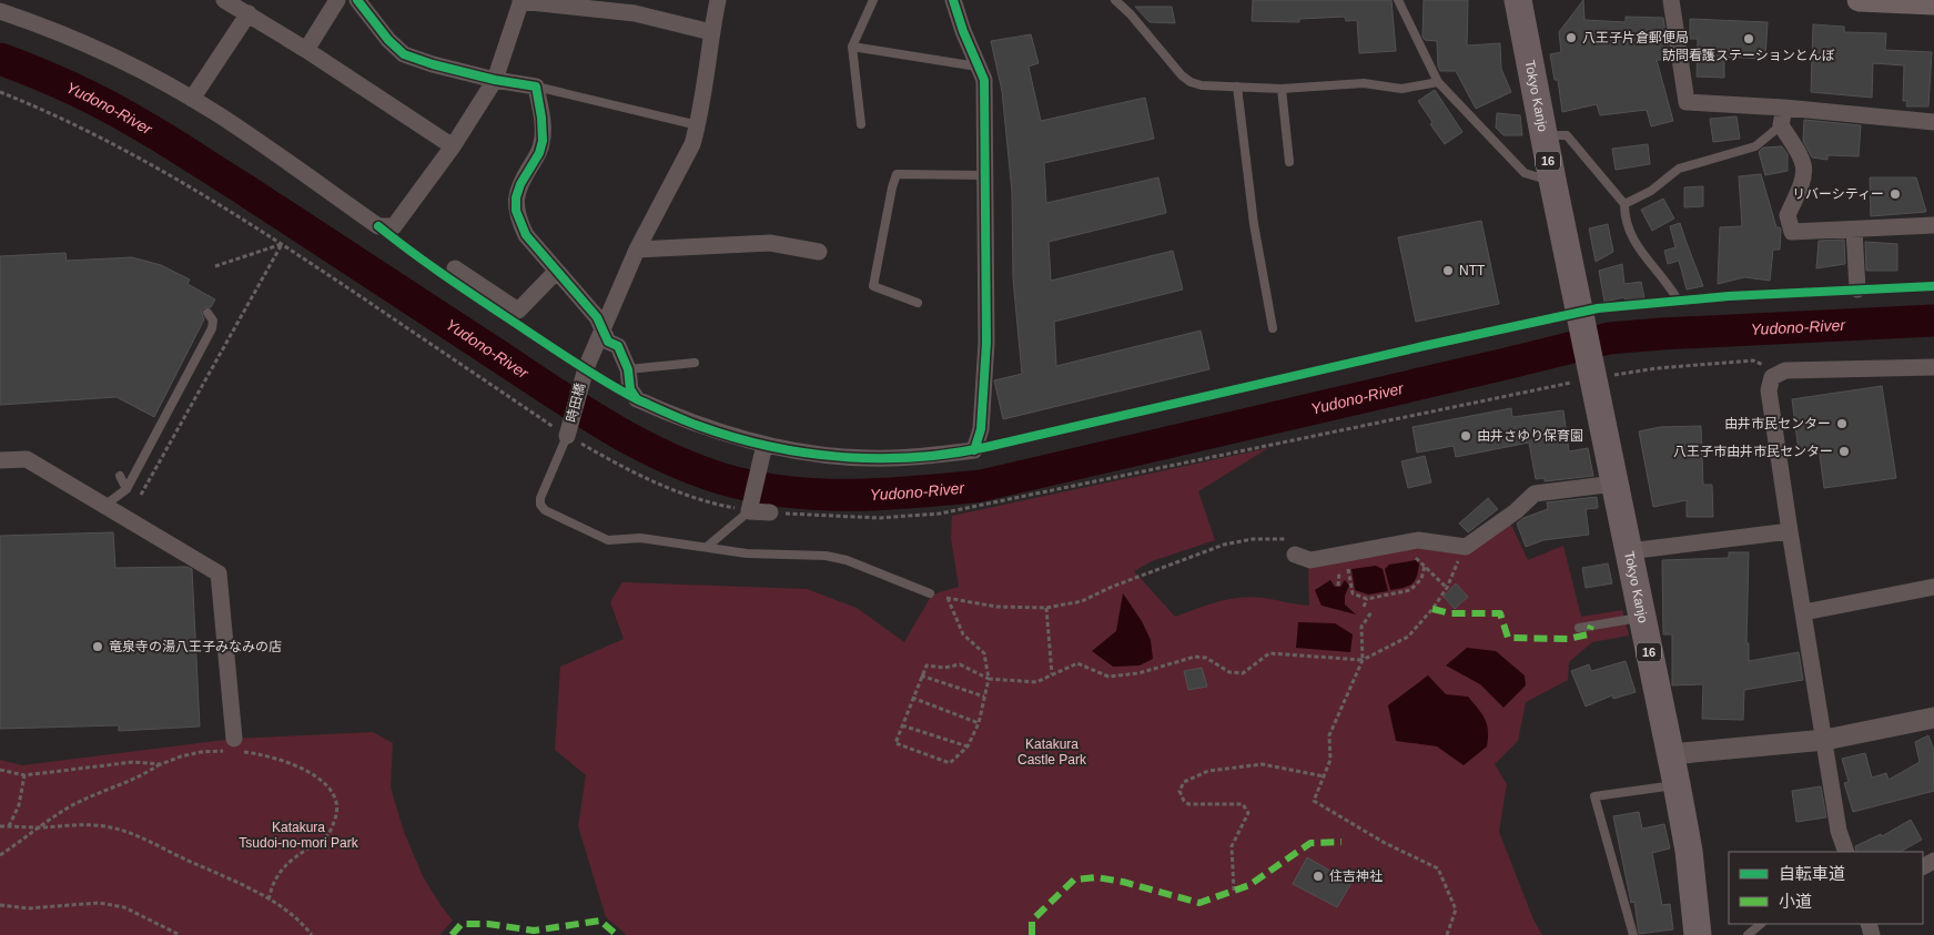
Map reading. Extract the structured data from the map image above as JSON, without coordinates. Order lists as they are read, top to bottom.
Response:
{
  "streets": {
    "highway": ["Tokyo Kanjo", "16"],
    "street": ["時田橋"]
  },
  "water": ["Yudono-River"],
  "parks": ["Katakura Castle Park", "Katakura Tsudoi-no-mori Park"],
  "places": [
    "八王子片倉郵便局",
    "訪問看護ステーションとんぼ",
    "リバーシティー",
    "NTT",
    "由井市民センター",
    "由井さゆり保育園",
    "八王子市由井市民センター",
    "竜泉寺の湯八王子みなみの店",
    "住吉神社"
  ],
  "legend": ["自転車道", "小道"]
}
